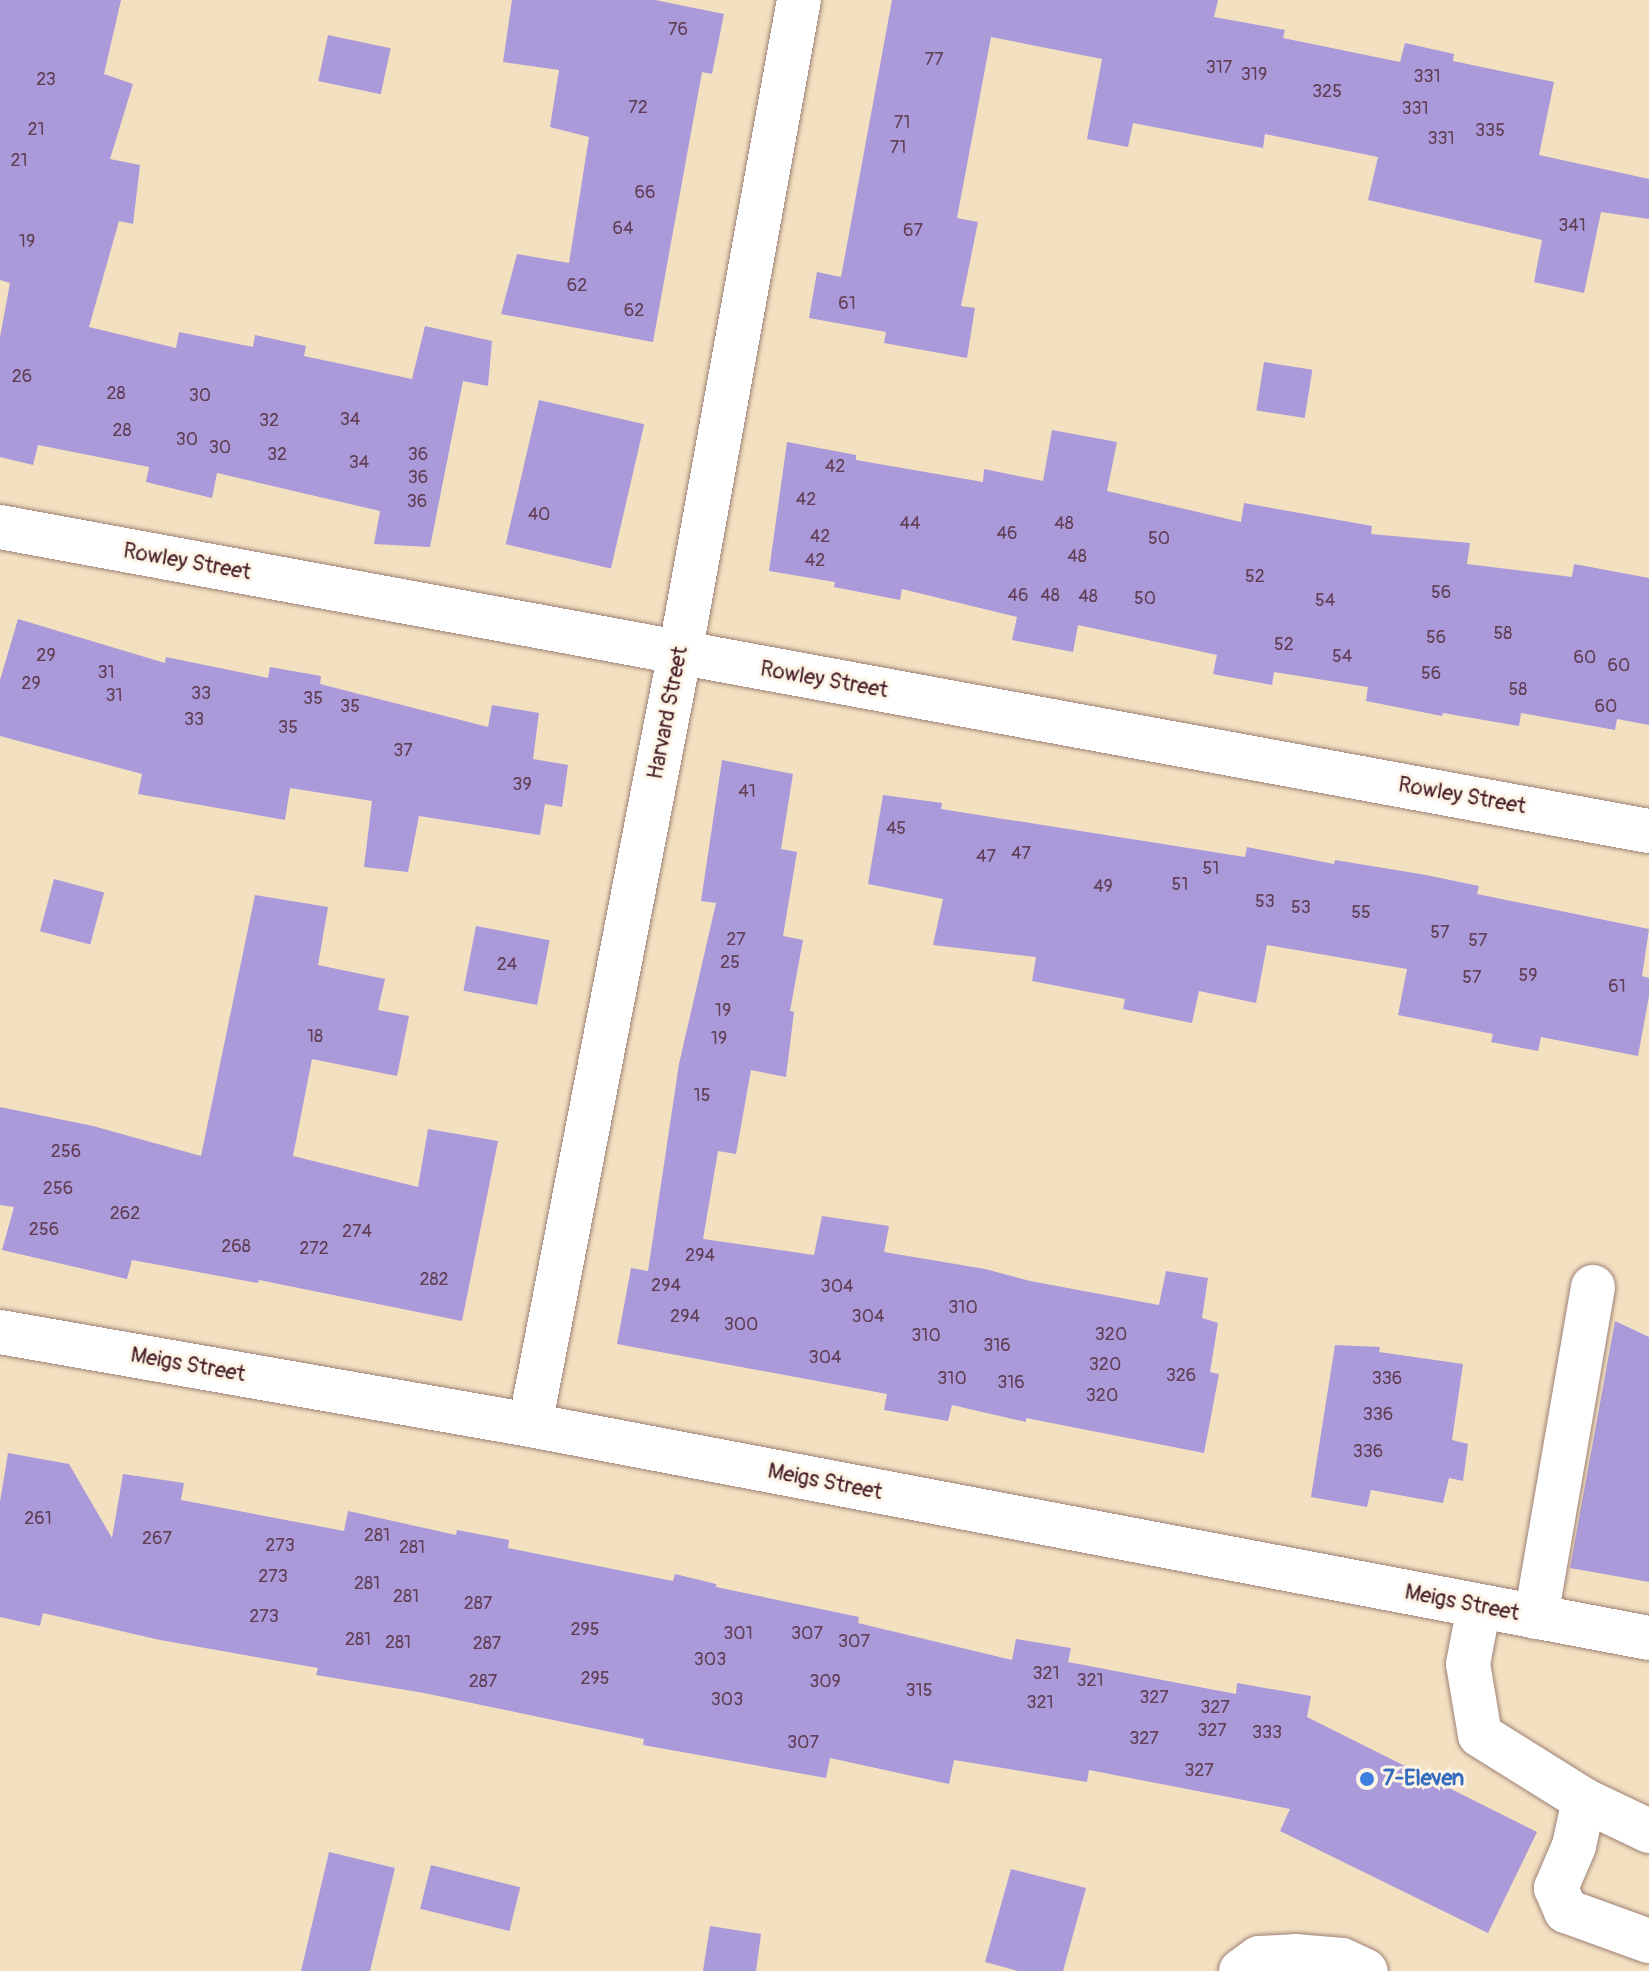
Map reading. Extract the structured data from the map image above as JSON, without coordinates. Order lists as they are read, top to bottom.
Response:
{
  "streets": {
    "street": ["Rowley Street", "Harvard Street", "Meigs Street"]
  },
  "crossings": [
    ["Rowley Street", "Harvard Street"],
    ["Harvard Street", "Meigs Street"]
  ],
  "places": ["7-Eleven"],
  "house_numbers": [
    "76",
    "77",
    "317",
    "319",
    "331",
    "23",
    "325",
    "72",
    "331",
    "71",
    "21",
    "335",
    "331",
    "71",
    "21",
    "66",
    "341",
    "64",
    "67",
    "19",
    "62",
    "61",
    "62",
    "26",
    "28",
    "30",
    "34",
    "32",
    "28",
    "30",
    "30",
    "32",
    "36",
    "34",
    "42",
    "36",
    "42",
    "36",
    "40",
    "44",
    "48",
    "46",
    "42",
    "50",
    "48",
    "42",
    "52",
    "56",
    "46",
    "48",
    "48",
    "50",
    "54",
    "58",
    "56",
    "52",
    "29",
    "54",
    "60",
    "60",
    "31",
    "56",
    "29",
    "58",
    "33",
    "31",
    "35",
    "35",
    "60",
    "33",
    "35",
    "37",
    "39",
    "41",
    "45",
    "47",
    "47",
    "51",
    "51",
    "49",
    "53",
    "53",
    "55",
    "57",
    "27",
    "57",
    "25",
    "24",
    "59",
    "57",
    "61",
    "19",
    "18",
    "19",
    "15",
    "256",
    "256",
    "262",
    "256",
    "274",
    "268",
    "272",
    "294",
    "282",
    "294",
    "304",
    "310",
    "294",
    "304",
    "300",
    "320",
    "310",
    "316",
    "304",
    "320",
    "326",
    "310",
    "336",
    "316",
    "320",
    "336",
    "336",
    "261",
    "281",
    "267",
    "273",
    "281",
    "273",
    "281",
    "281",
    "287",
    "273",
    "295",
    "301",
    "307",
    "281",
    "307",
    "281",
    "287",
    "303",
    "321",
    "295",
    "321",
    "287",
    "309",
    "315",
    "327",
    "303",
    "321",
    "327",
    "327",
    "333",
    "327",
    "307",
    "327"
  ]
}
